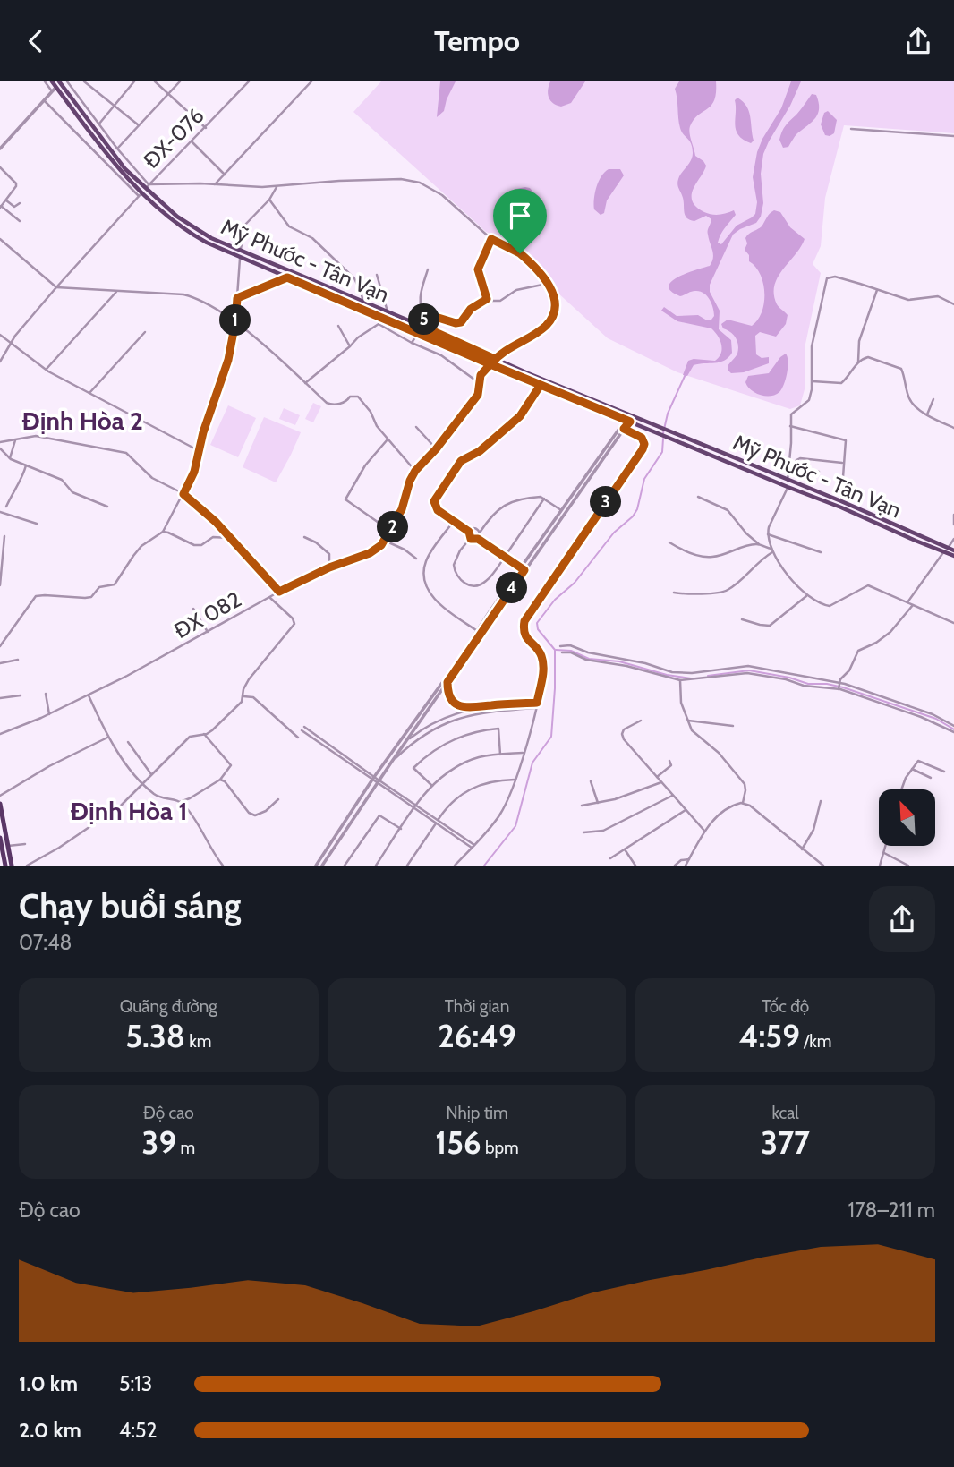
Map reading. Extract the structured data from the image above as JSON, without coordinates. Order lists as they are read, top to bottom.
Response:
{
  "streets": {
    "main road": ["Mỹ Phước - Tân Vạn"],
    "street": ["ĐX-076", "ĐX 082"]
  },
  "crossings": [
    ["ĐX-076", "Mỹ Phước - Tân Vạn"],
    ["Mỹ Phước - Tân Vạn", "ĐX 082"]
  ],
  "districts": ["Định Hòa 2", "Định Hòa 1"],
  "north": "top left",
  "page": {
    "header": "Tempo",
    "pins": [
      "5",
      "1",
      "3",
      "2",
      "4"
    ],
    "heading": ["Chạy buổi sáng", "07:48"],
    "stats": [
      ["Quãng đường", "5.38 km"],
      ["Thời gian", "26:49"],
      ["Tốc độ", "4:59 /km"],
      ["Độ cao", "39 m"],
      ["Nhịp tim", "156 bpm"],
      ["kcal", "377"]
    ],
    "chart": ["Độ cao", "178–211 m"],
    "list": [
      {
        "name": "1.0 km",
        "note": "5:13"
      },
      {
        "name": "2.0 km",
        "note": "4:52"
      }
    ]
  }
}
